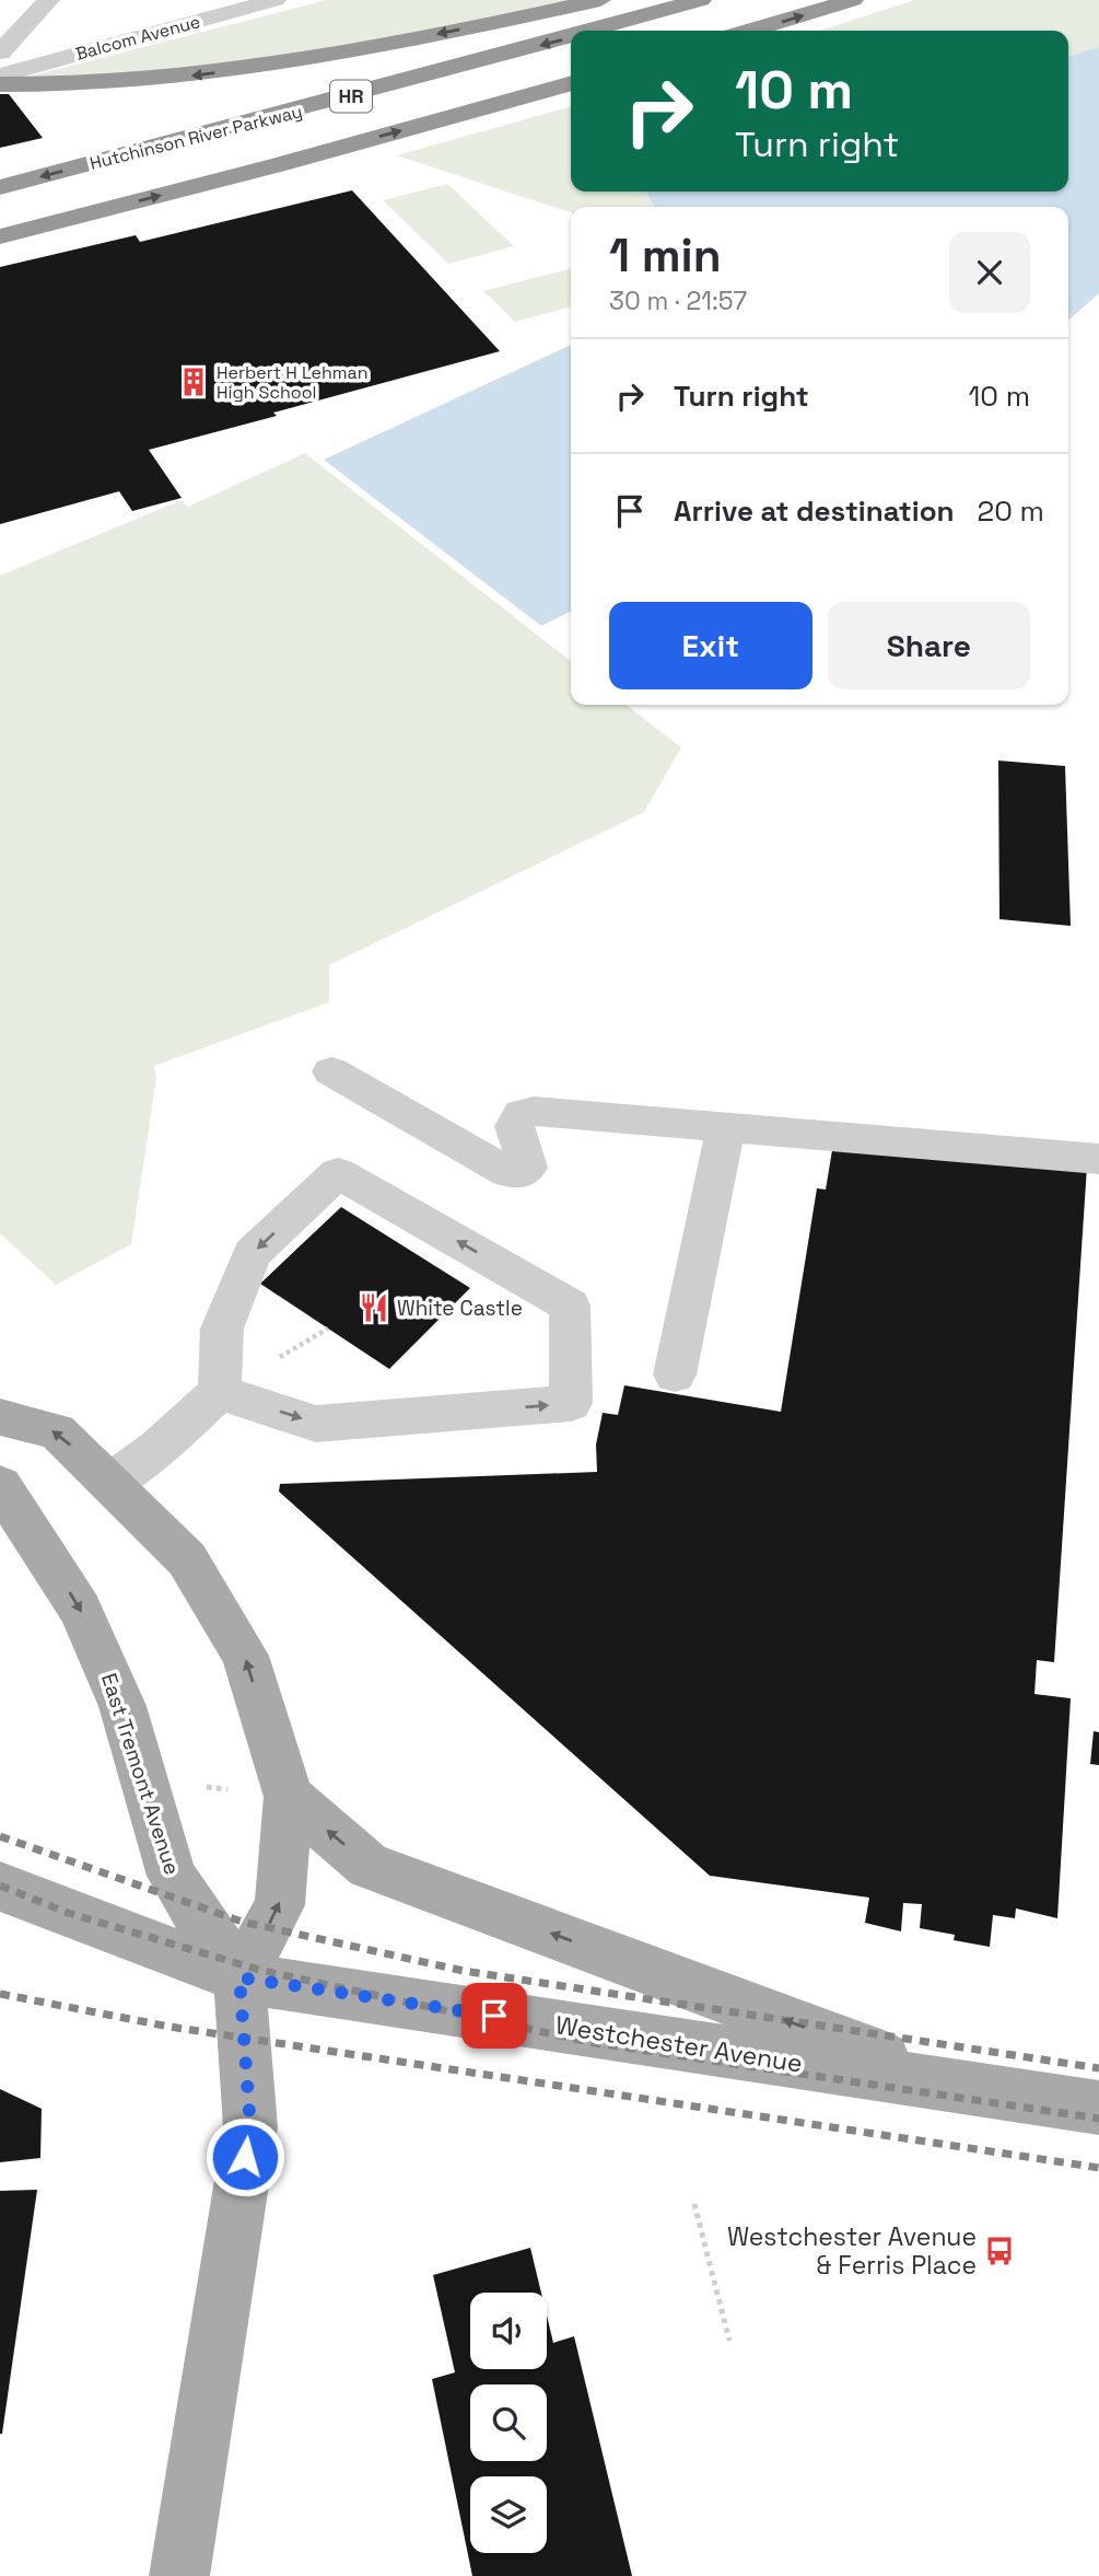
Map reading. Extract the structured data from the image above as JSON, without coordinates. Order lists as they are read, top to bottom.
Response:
{
  "streets": {
    "highway": ["HR", "Hutchinson River Parkway"],
    "main road": ["East Tremont Avenue", "Westchester Avenue"],
    "street": ["Balcom Avenue"]
  },
  "crossings": [
    ["East Tremont Avenue", "Westchester Avenue"]
  ],
  "places": {
    "building": ["Herbert H Lehman High School"],
    "restaurant": ["White Castle"],
    "bus stop": ["Westchester Avenue & Ferris Place"]
  },
  "page": {
    "turn": ["10 m", "Turn right"],
    "heading": ["1 min", "30 m · 21:57"],
    "list": [
      {
        "name": "Turn right",
        "value": "10 m"
      },
      {
        "name": "Arrive at destination",
        "value": "20 m"
      }
    ],
    "buttons": ["Exit", "Share"]
  }
}
